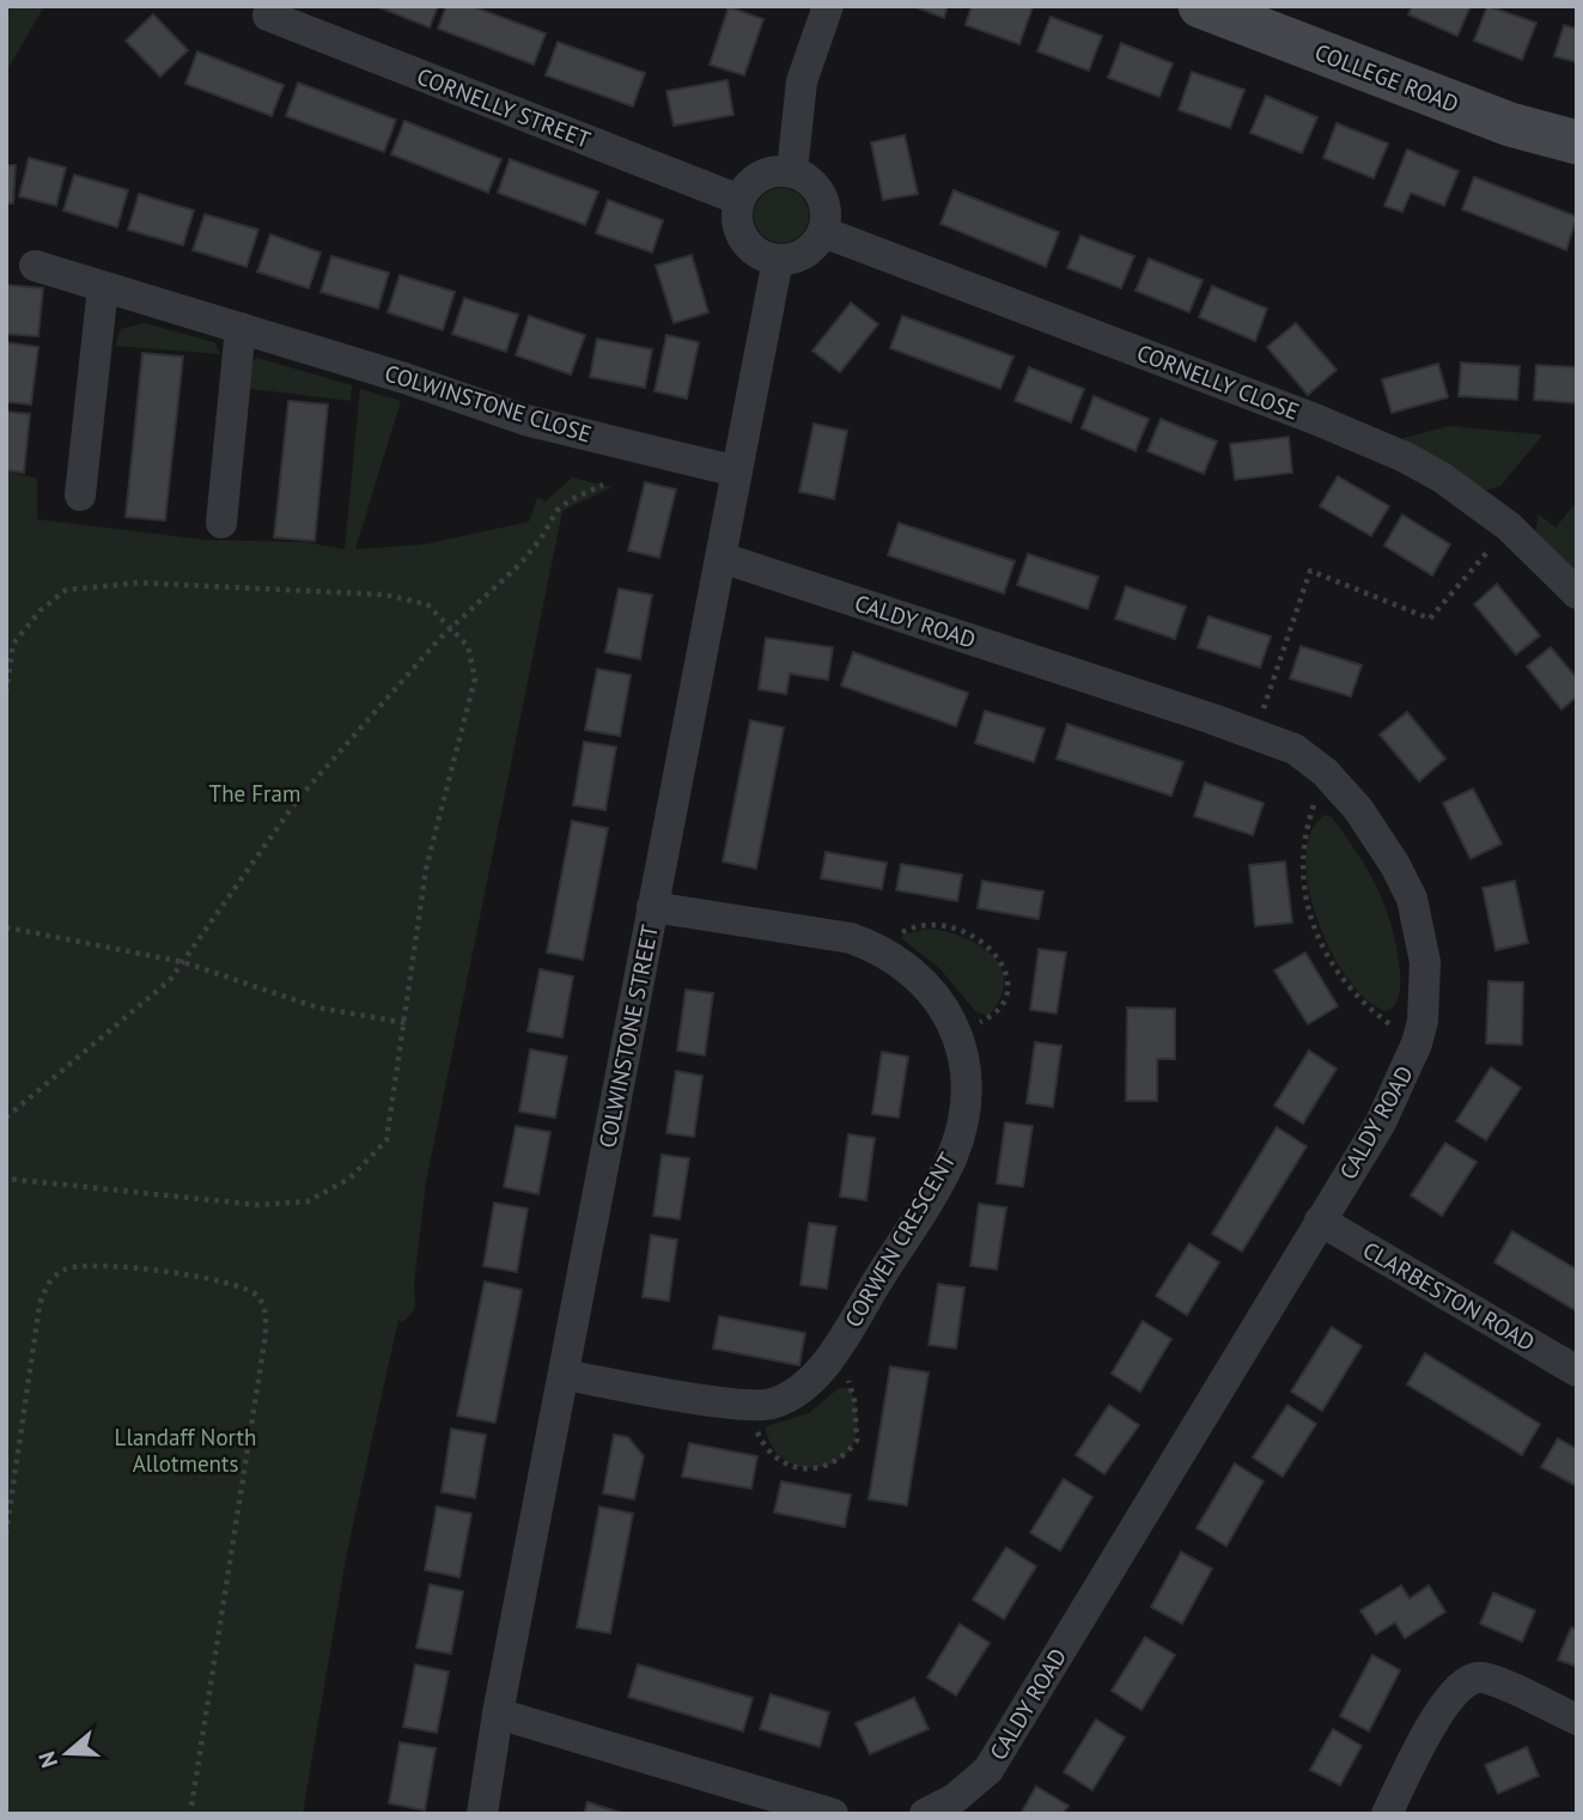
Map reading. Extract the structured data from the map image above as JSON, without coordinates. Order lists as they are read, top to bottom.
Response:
{
  "streets": {
    "street": [
      "COLLEGE ROAD",
      "CORNELLY STREET",
      "CORNELLY CLOSE",
      "COLWINSTONE CLOSE",
      "CALDY ROAD",
      "COLWINSTONE STREET",
      "CORWEN CRESCENT",
      "CLARBESTON ROAD"
    ]
  },
  "crossings": [
    ["CORNELLY STREET", "CORNELLY CLOSE"],
    ["CORNELLY STREET", "COLWINSTONE STREET"],
    ["CORNELLY CLOSE", "COLWINSTONE STREET"],
    ["COLWINSTONE CLOSE", "COLWINSTONE STREET"],
    ["CALDY ROAD", "COLWINSTONE STREET"],
    ["CALDY ROAD", "CLARBESTON ROAD"],
    ["COLWINSTONE STREET", "CORWEN CRESCENT"]
  ],
  "parks": ["The Fram", "Llandaff North Allotments"],
  "north": "left"
}
